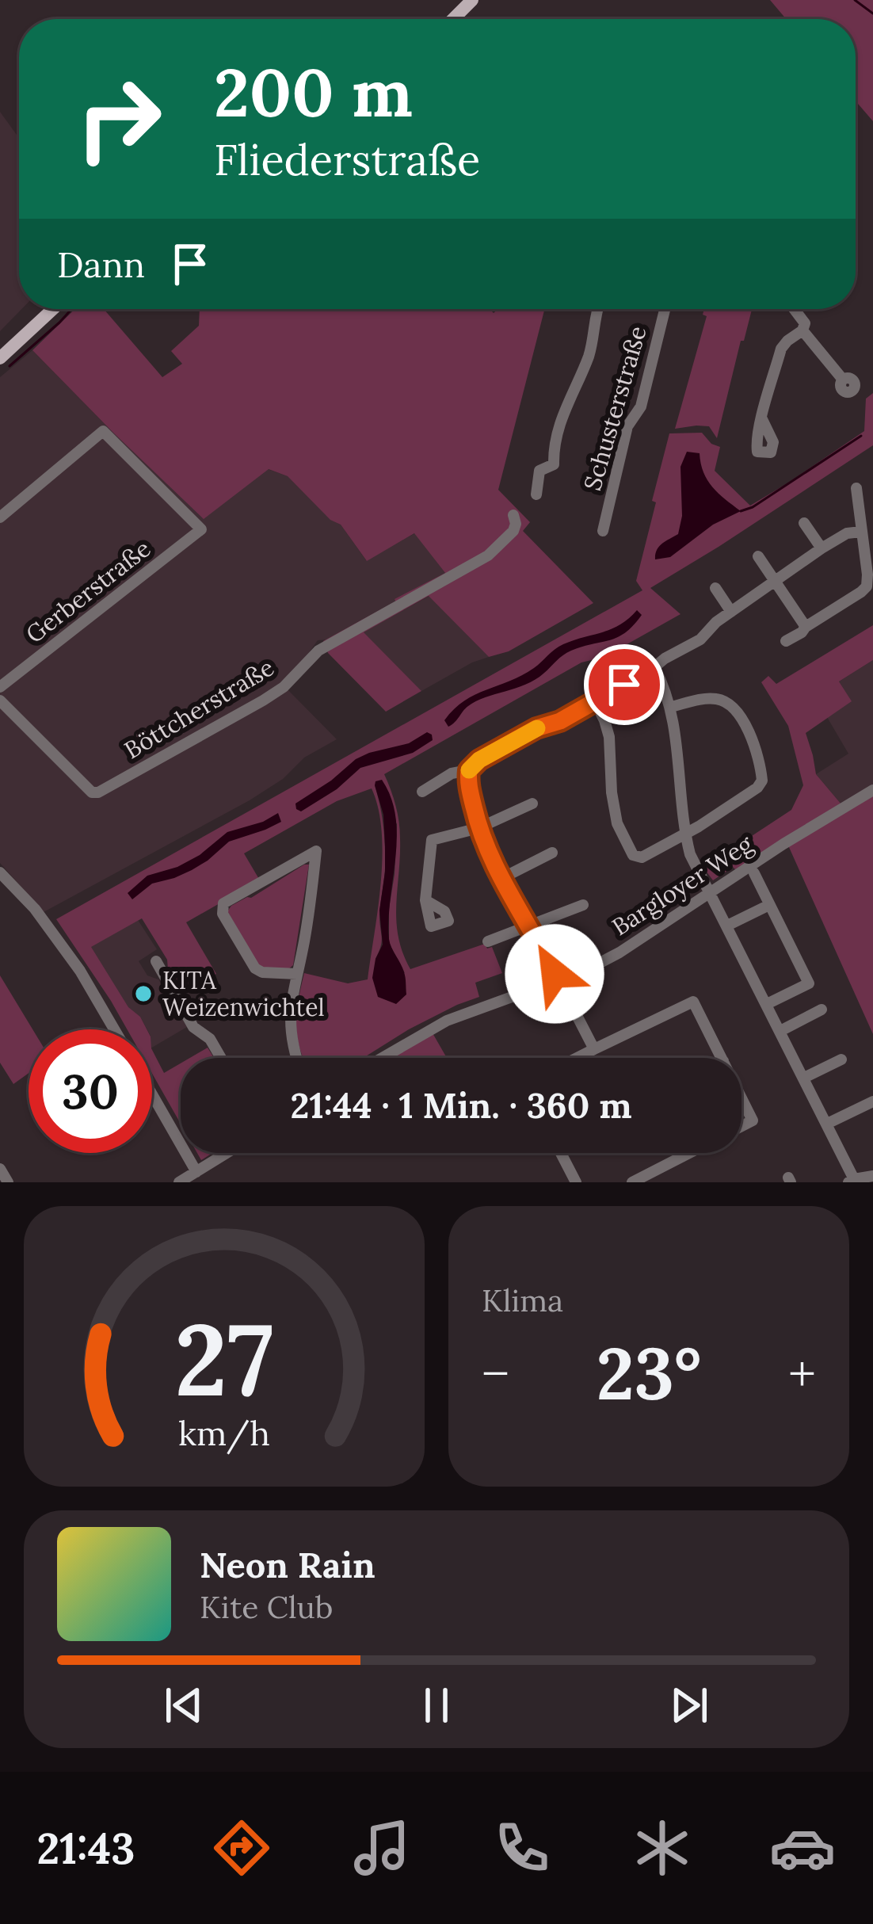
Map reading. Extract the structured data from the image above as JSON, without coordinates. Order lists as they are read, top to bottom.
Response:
{
  "streets": {
    "street": [
      "Schusterstraße",
      "Gerberstraße",
      "Böttcherstraße",
      "Bargloyer Weg"
    ]
  },
  "places": ["KITA Weizenwichtel"],
  "page": {
    "turn": ["200 m", "Fliederstraße"],
    "then": "Dann",
    "limit": "30",
    "trip": "21:44 · 1 Min. · 360 m",
    "tile": "Klima",
    "heat": ["−", "23°", "+"],
    "song": ["Neon Rain", "Kite Club"],
    "tabs": "21:43",
    "gauge": ["27", "km/h"]
  }
}
